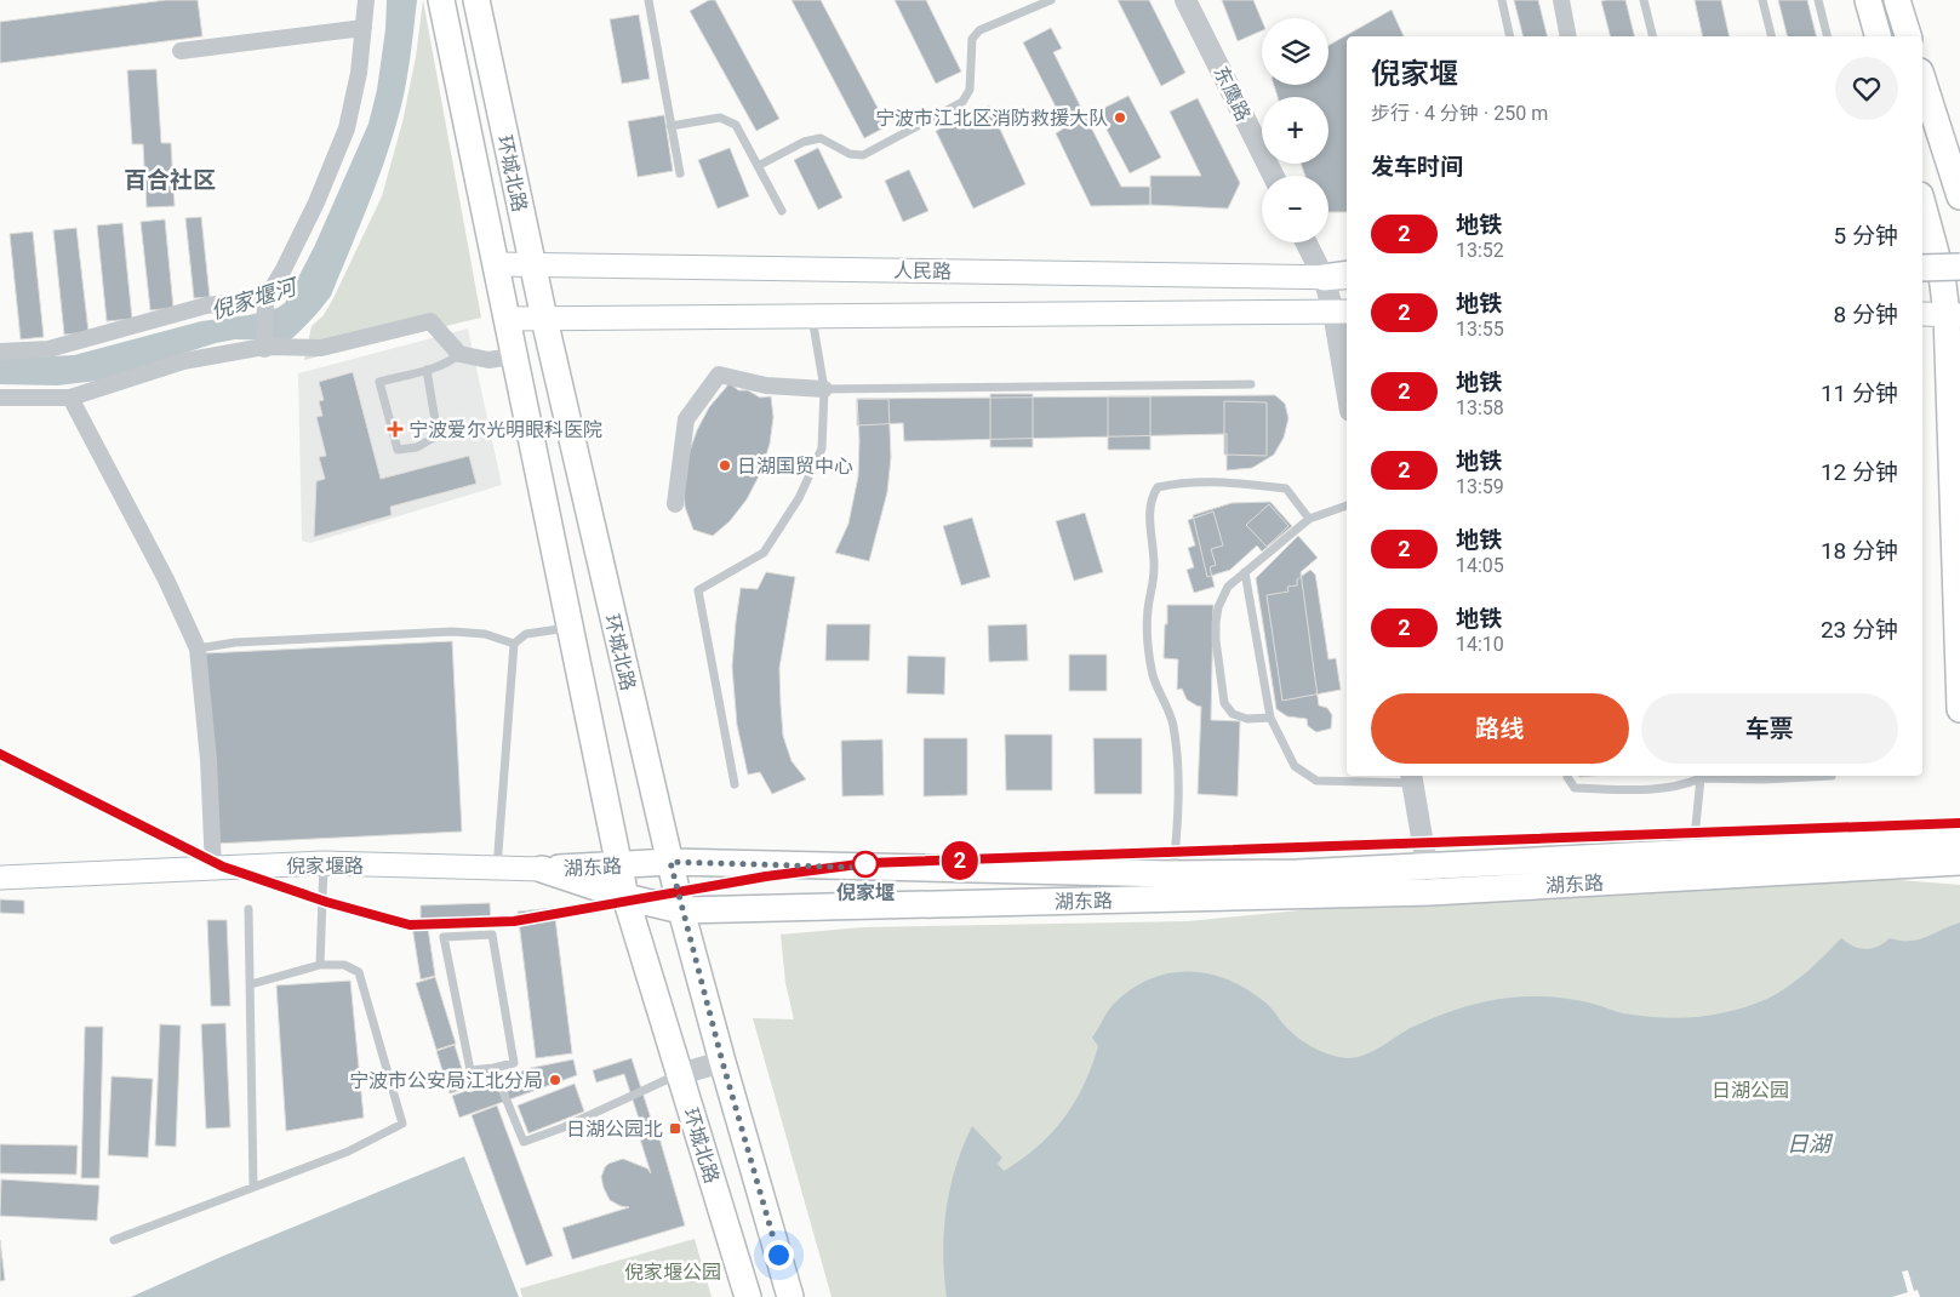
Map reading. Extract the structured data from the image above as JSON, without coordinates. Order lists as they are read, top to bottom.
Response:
{
  "streets": {
    "main road": [
      "环城北路",
      "人民路",
      "倪家堰路",
      "湖东路"
    ],
    "street": ["东鹰路"]
  },
  "crossings": [
    ["环城北路", "人民路"],
    ["环城北路", "湖东路"],
    ["倪家堰路", "湖东路"]
  ],
  "districts": ["百合社区"],
  "water": ["倪家堰河", "日湖"],
  "parks": ["日湖公园", "倪家堰公园"],
  "places": {
    "other": [
      "宁波市江北区消防救援大队",
      "日湖国贸中心",
      "倪家堰",
      "宁波市公安局江北分局"
    ],
    "health": ["宁波爱尔光明眼科医院"],
    "transit": ["日湖公园北"]
  },
  "lines": ["metro line 2"],
  "page": {
    "on_map": "2",
    "map_buttons": ["+", "−"],
    "heading": [
      ["倪家堰", "步行 · 4 分钟 · 250 m"],
      "发车时间"
    ],
    "list": [
      {
        "mark": "2",
        "name": "地铁",
        "note": "13:52",
        "value": "5 分钟"
      },
      {
        "mark": "2",
        "name": "地铁",
        "note": "13:55",
        "value": "8 分钟"
      },
      {
        "mark": "2",
        "name": "地铁",
        "note": "13:58",
        "value": "11 分钟"
      },
      {
        "mark": "2",
        "name": "地铁",
        "note": "13:59",
        "value": "12 分钟"
      },
      {
        "mark": "2",
        "name": "地铁",
        "note": "14:05",
        "value": "18 分钟"
      },
      {
        "mark": "2",
        "name": "地铁",
        "note": "14:10",
        "value": "23 分钟"
      }
    ],
    "buttons": ["路线", "车票"]
  }
}
